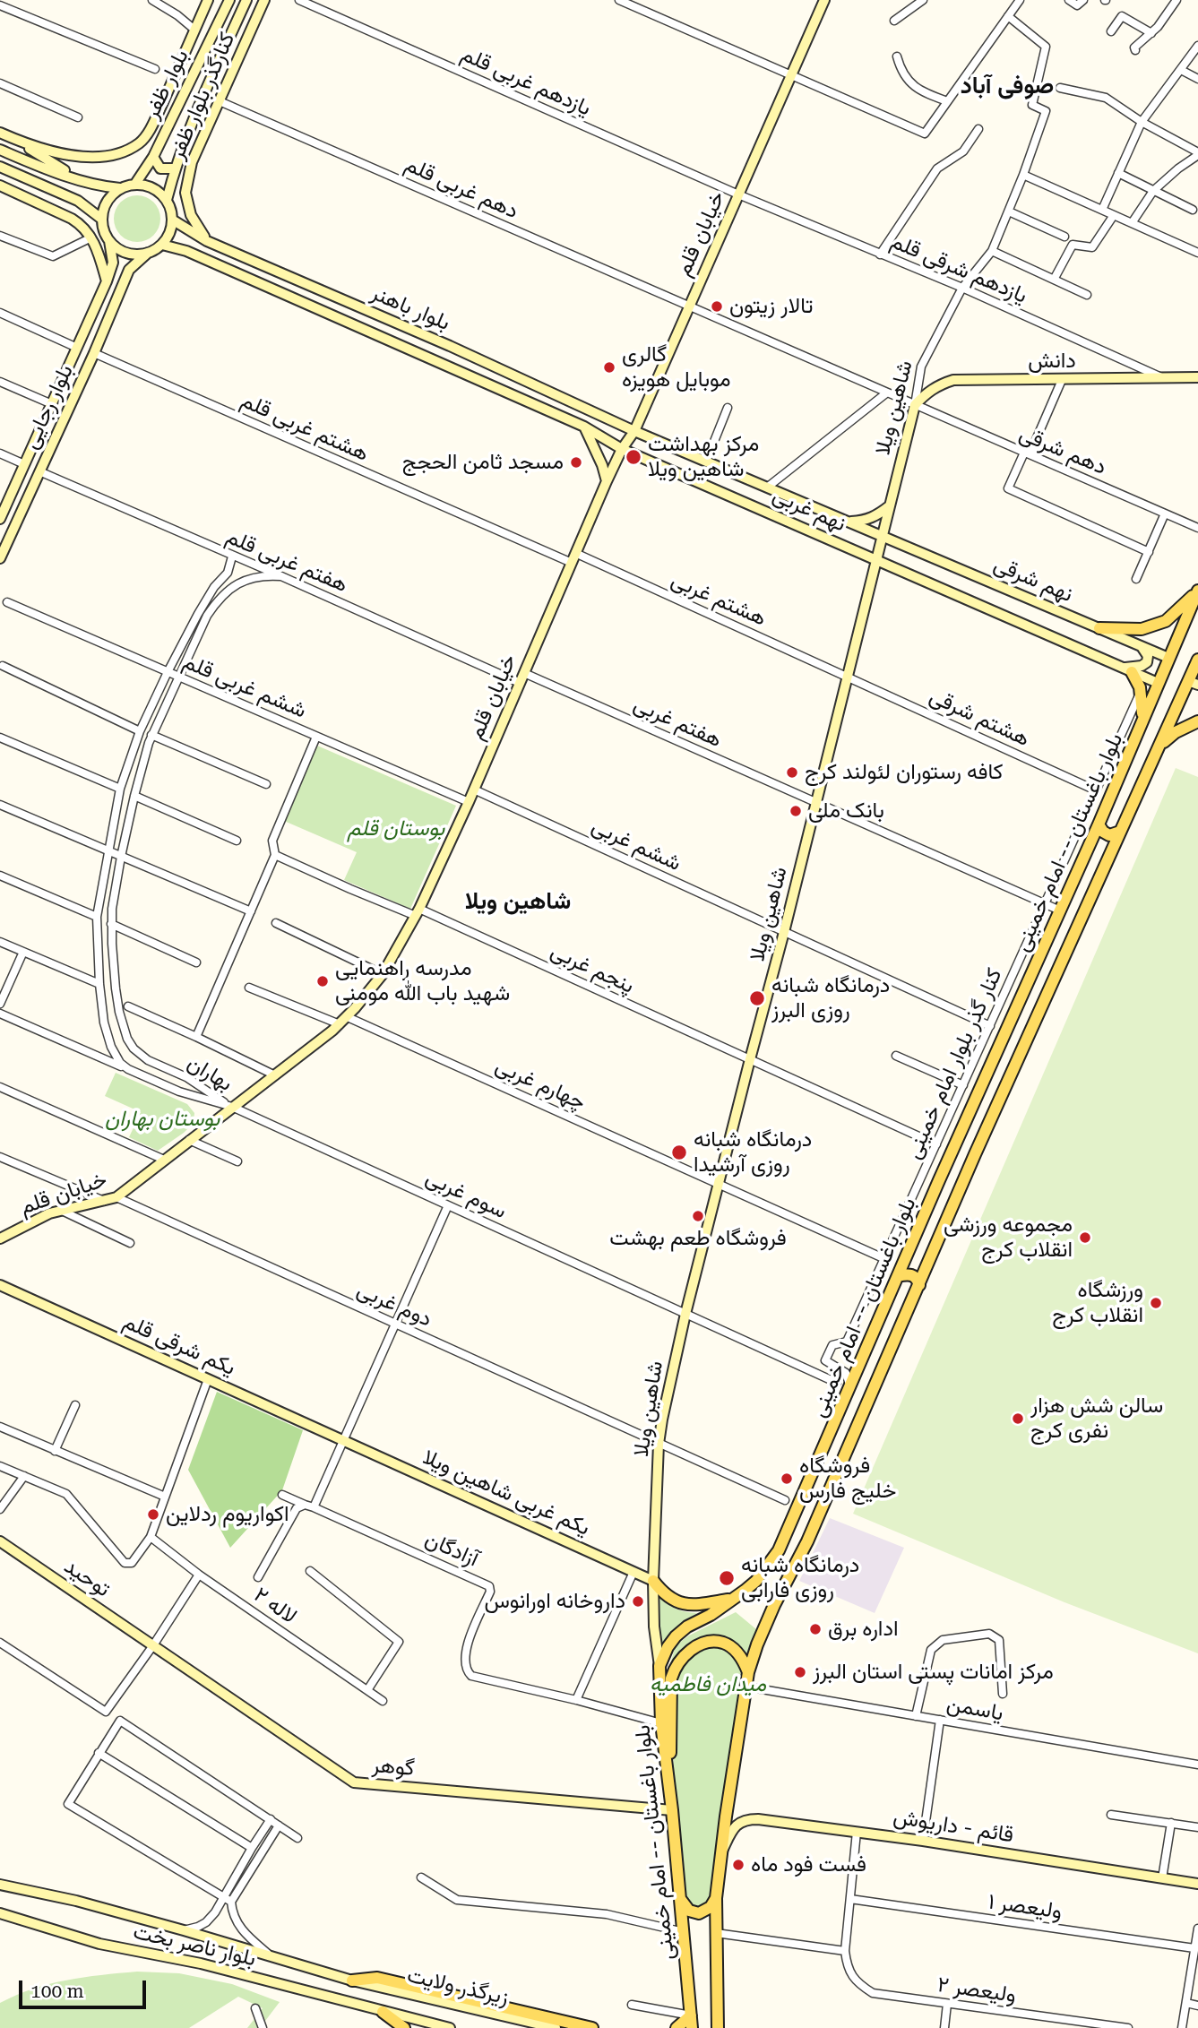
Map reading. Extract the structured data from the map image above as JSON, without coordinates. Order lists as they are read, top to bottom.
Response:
{
  "streets": {
    "main road": ["بلوار باغستان -- امام خمینی"],
    "street": [
      "یازدهم غربی قلم",
      "بلوار ظفر",
      "کنارگذر بلوار ظفر",
      "دهم غربی قلم",
      "خیابان قلم",
      "یازدهم شرقی قلم",
      "بلوار باهنر",
      "دانش",
      "بلوار رجایی",
      "شاهین ویلا",
      "هشتم غربی قلم",
      "دهم شرقی",
      "نهم غربی",
      "هفتم غربی قلم",
      "نهم شرقی",
      "هشتم غربی",
      "ششم غربی قلم",
      "هشتم شرقی",
      "هفتم غربی",
      "ششم غربی",
      "پنجم غربی",
      "کنار گذر بلوار امام خمینی",
      "بهاران",
      "چهارم غربی",
      "سوم غربی",
      "دوم غربی",
      "یکم شرقی قلم",
      "یکم غربی شاهین ویلا",
      "آزادگان",
      "توحید",
      "لاله ۲",
      "یاسمن",
      "گوهر",
      "قائم - داریوش",
      "ولیعصر ۱",
      "بلوار ناصر بخت",
      "زیرگذر ولایت",
      "ولیعصر ۲"
    ]
  },
  "crossings": [
    ["یازدهم غربی قلم", "خیابان قلم"],
    ["یازدهم غربی قلم", "یازدهم شرقی قلم"],
    ["بلوار ظفر", "بلوار باهنر"],
    ["بلوار ظفر", "بلوار رجایی"],
    ["کنارگذر بلوار ظفر", "دهم غربی قلم"],
    ["کنارگذر بلوار ظفر", "بلوار باهنر"],
    ["دهم غربی قلم", "خیابان قلم"],
    ["دهم غربی قلم", "دهم شرقی"],
    ["خیابان قلم", "یازدهم شرقی قلم"],
    ["خیابان قلم", "بلوار باهنر"],
    ["خیابان قلم", "هشتم غربی قلم"],
    ["خیابان قلم", "نهم غربی"],
    ["خیابان قلم", "هفتم غربی قلم"],
    ["خیابان قلم", "هشتم غربی"],
    ["خیابان قلم", "ششم غربی قلم"],
    ["خیابان قلم", "هفتم غربی"],
    ["خیابان قلم", "ششم غربی"],
    ["خیابان قلم", "پنجم غربی"],
    ["خیابان قلم", "بهاران"],
    ["خیابان قلم", "چهارم غربی"],
    ["خیابان قلم", "سوم غربی"],
    ["خیابان قلم", "دوم غربی"],
    ["یازدهم شرقی قلم", "دانش"],
    ["یازدهم شرقی قلم", "شاهین ویلا"],
    ["بلوار باهنر", "بلوار رجایی"],
    ["بلوار باهنر", "نهم غربی"],
    ["دانش", "شاهین ویلا"],
    ["دانش", "دهم شرقی"],
    ["بلوار رجایی", "هشتم غربی قلم"],
    ["بلوار رجایی", "هفتم غربی قلم"],
    ["شاهین ویلا", "دهم شرقی"],
    ["شاهین ویلا", "نهم غربی"],
    ["شاهین ویلا", "نهم شرقی"],
    ["شاهین ویلا", "هشتم غربی"],
    ["شاهین ویلا", "هشتم شرقی"],
    ["شاهین ویلا", "هفتم غربی"],
    ["شاهین ویلا", "بلوار باغستان -- امام خمینی"],
    ["شاهین ویلا", "ششم غربی"],
    ["شاهین ویلا", "پنجم غربی"],
    ["شاهین ویلا", "چهارم غربی"],
    ["شاهین ویلا", "سوم غربی"],
    ["شاهین ویلا", "دوم غربی"],
    ["شاهین ویلا", "یکم غربی شاهین ویلا"],
    ["هشتم غربی قلم", "هشتم غربی"],
    ["نهم غربی", "نهم شرقی"],
    ["هفتم غربی قلم", "هفتم غربی"],
    ["هفتم غربی قلم", "بهاران"],
    ["نهم شرقی", "بلوار باغستان -- امام خمینی"],
    ["هشتم غربی", "هشتم شرقی"],
    ["ششم غربی قلم", "بهاران"],
    ["هشتم شرقی", "کنار گذر بلوار امام خمینی"],
    ["هفتم غربی", "بلوار باغستان -- امام خمینی"],
    ["هفتم غربی", "کنار گذر بلوار امام خمینی"],
    ["بلوار باغستان -- امام خمینی", "کنار گذر بلوار امام خمینی"],
    ["بلوار باغستان -- امام خمینی", "یاسمن"],
    ["بلوار باغستان -- امام خمینی", "گوهر"],
    ["بلوار باغستان -- امام خمینی", "قائم - داریوش"],
    ["ششم غربی", "کنار گذر بلوار امام خمینی"],
    ["پنجم غربی", "کنار گذر بلوار امام خمینی"],
    ["کنار گذر بلوار امام خمینی", "چهارم غربی"],
    ["بهاران", "سوم غربی"],
    ["یکم شرقی قلم", "یکم غربی شاهین ویلا"],
    ["توحید", "گوهر"],
    ["بلوار ناصر بخت", "زیرگذر ولایت"]
  ],
  "districts": ["صوفی آباد", "شاهین ویلا"],
  "parks": ["بوستان قلم", "بوستان بهاران", "میدان فاطمیه"],
  "places": [
    "تالار زیتون",
    "گالری موبایل هویزه",
    "مرکز بهداشت شاهین ویلا",
    "مسجد ثامن الحجج",
    "کافه رستوران لئولند کرج",
    "بانک ملی",
    "مدرسه راهنمایی شهید باب الله مومنی",
    "درمانگاه شبانه روزی البرز",
    "درمانگاه شبانه روزی آرشیدا",
    "فروشگاه طعم بهشت",
    "مجموعه ورزشی انقلاب کرج",
    "ورزشگاه انقلاب کرج",
    "سالن شش هزار نفری کرج",
    "فروشگاه خلیج فارس",
    "اکواریوم ردلاین",
    "درمانگاه شبانه روزی فارابی",
    "داروخانه اورانوس",
    "اداره برق",
    "مرکز امانات پستی استان البرز",
    "فست فود ماه"
  ],
  "scale_bar": "100 m"
}
